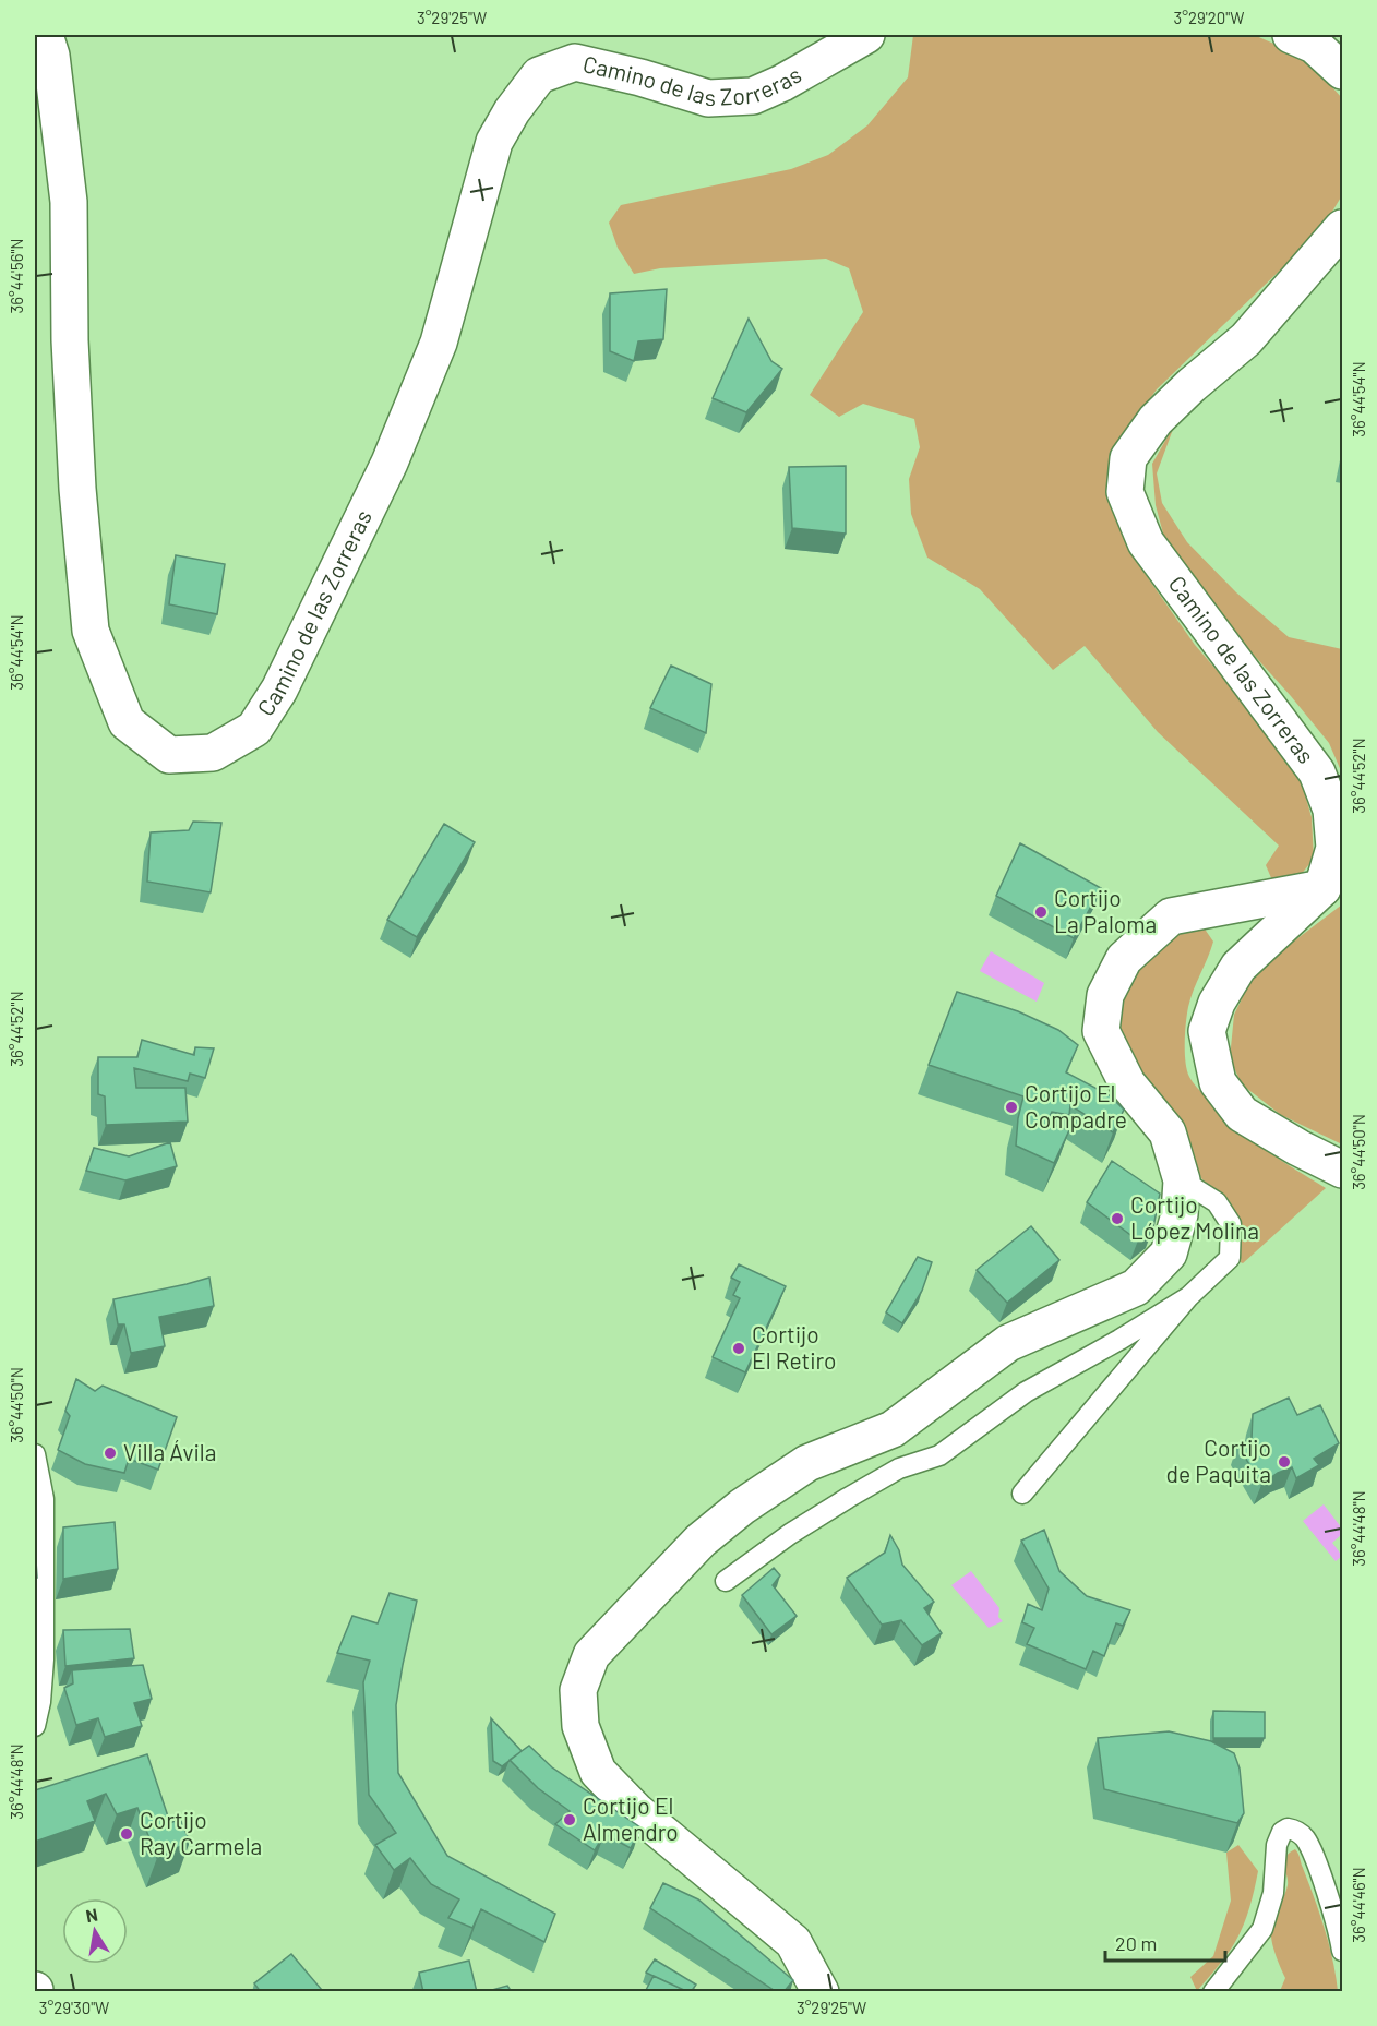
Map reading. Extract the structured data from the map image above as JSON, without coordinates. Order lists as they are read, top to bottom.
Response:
{
  "streets": {
    "street": ["Camino de las Zorreras"]
  },
  "places": [
    "Cortijo La Paloma",
    "Cortijo El Compadre",
    "Cortijo López Molina",
    "Cortijo El Retiro",
    "Villa Ávila",
    "Cortijo de Paquita",
    "Cortijo El Almendro",
    "Cortijo Ray Carmela"
  ],
  "scale_bar": "20 m",
  "north": "top",
  "coordinates": [
    "3°29'25\"W",
    "3°29'20\"W",
    "36°44'56\"N",
    "36°44'54\"N",
    "36°44'52\"N",
    "36°44'50\"N",
    "36°44'48\"N",
    "36°44'46\"N",
    "3°29'30\"W"
  ]
}
